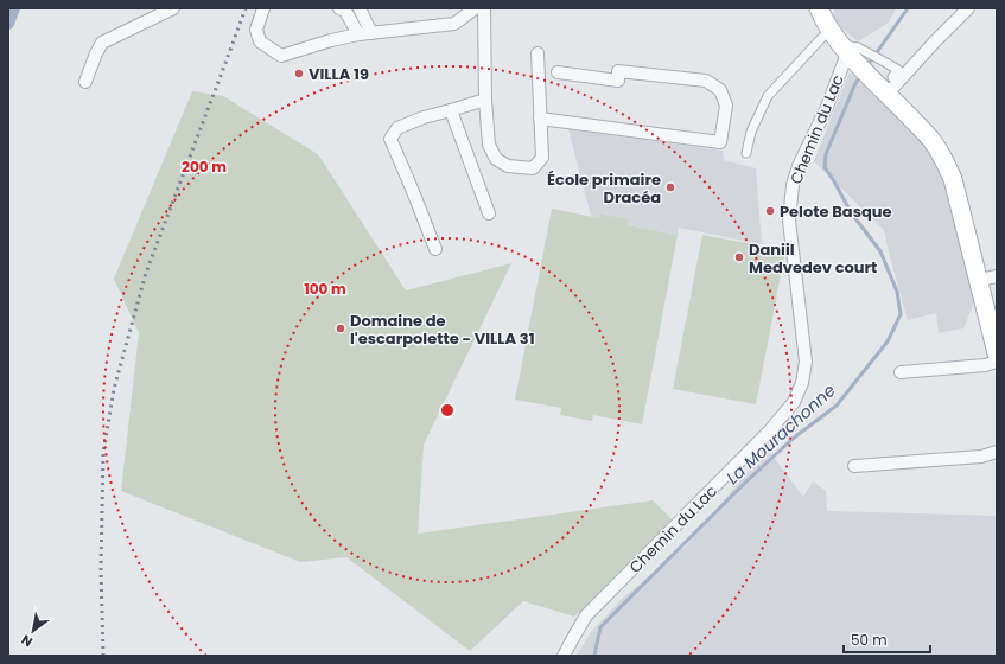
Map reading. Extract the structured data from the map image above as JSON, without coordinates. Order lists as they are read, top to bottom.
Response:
{
  "streets": {
    "street": ["Chemin du Lac"]
  },
  "water": ["La Mourachonne"],
  "places": [
    "VILLA 19",
    "École primaire Dracéa",
    "Pelote Basque",
    "Daniil Medvedev court",
    "Domaine de l'escarpolette - VILLA 31"
  ],
  "scale_bar": "50 m",
  "north": "bottom left",
  "rings": ["200 m", "100 m"]
}
